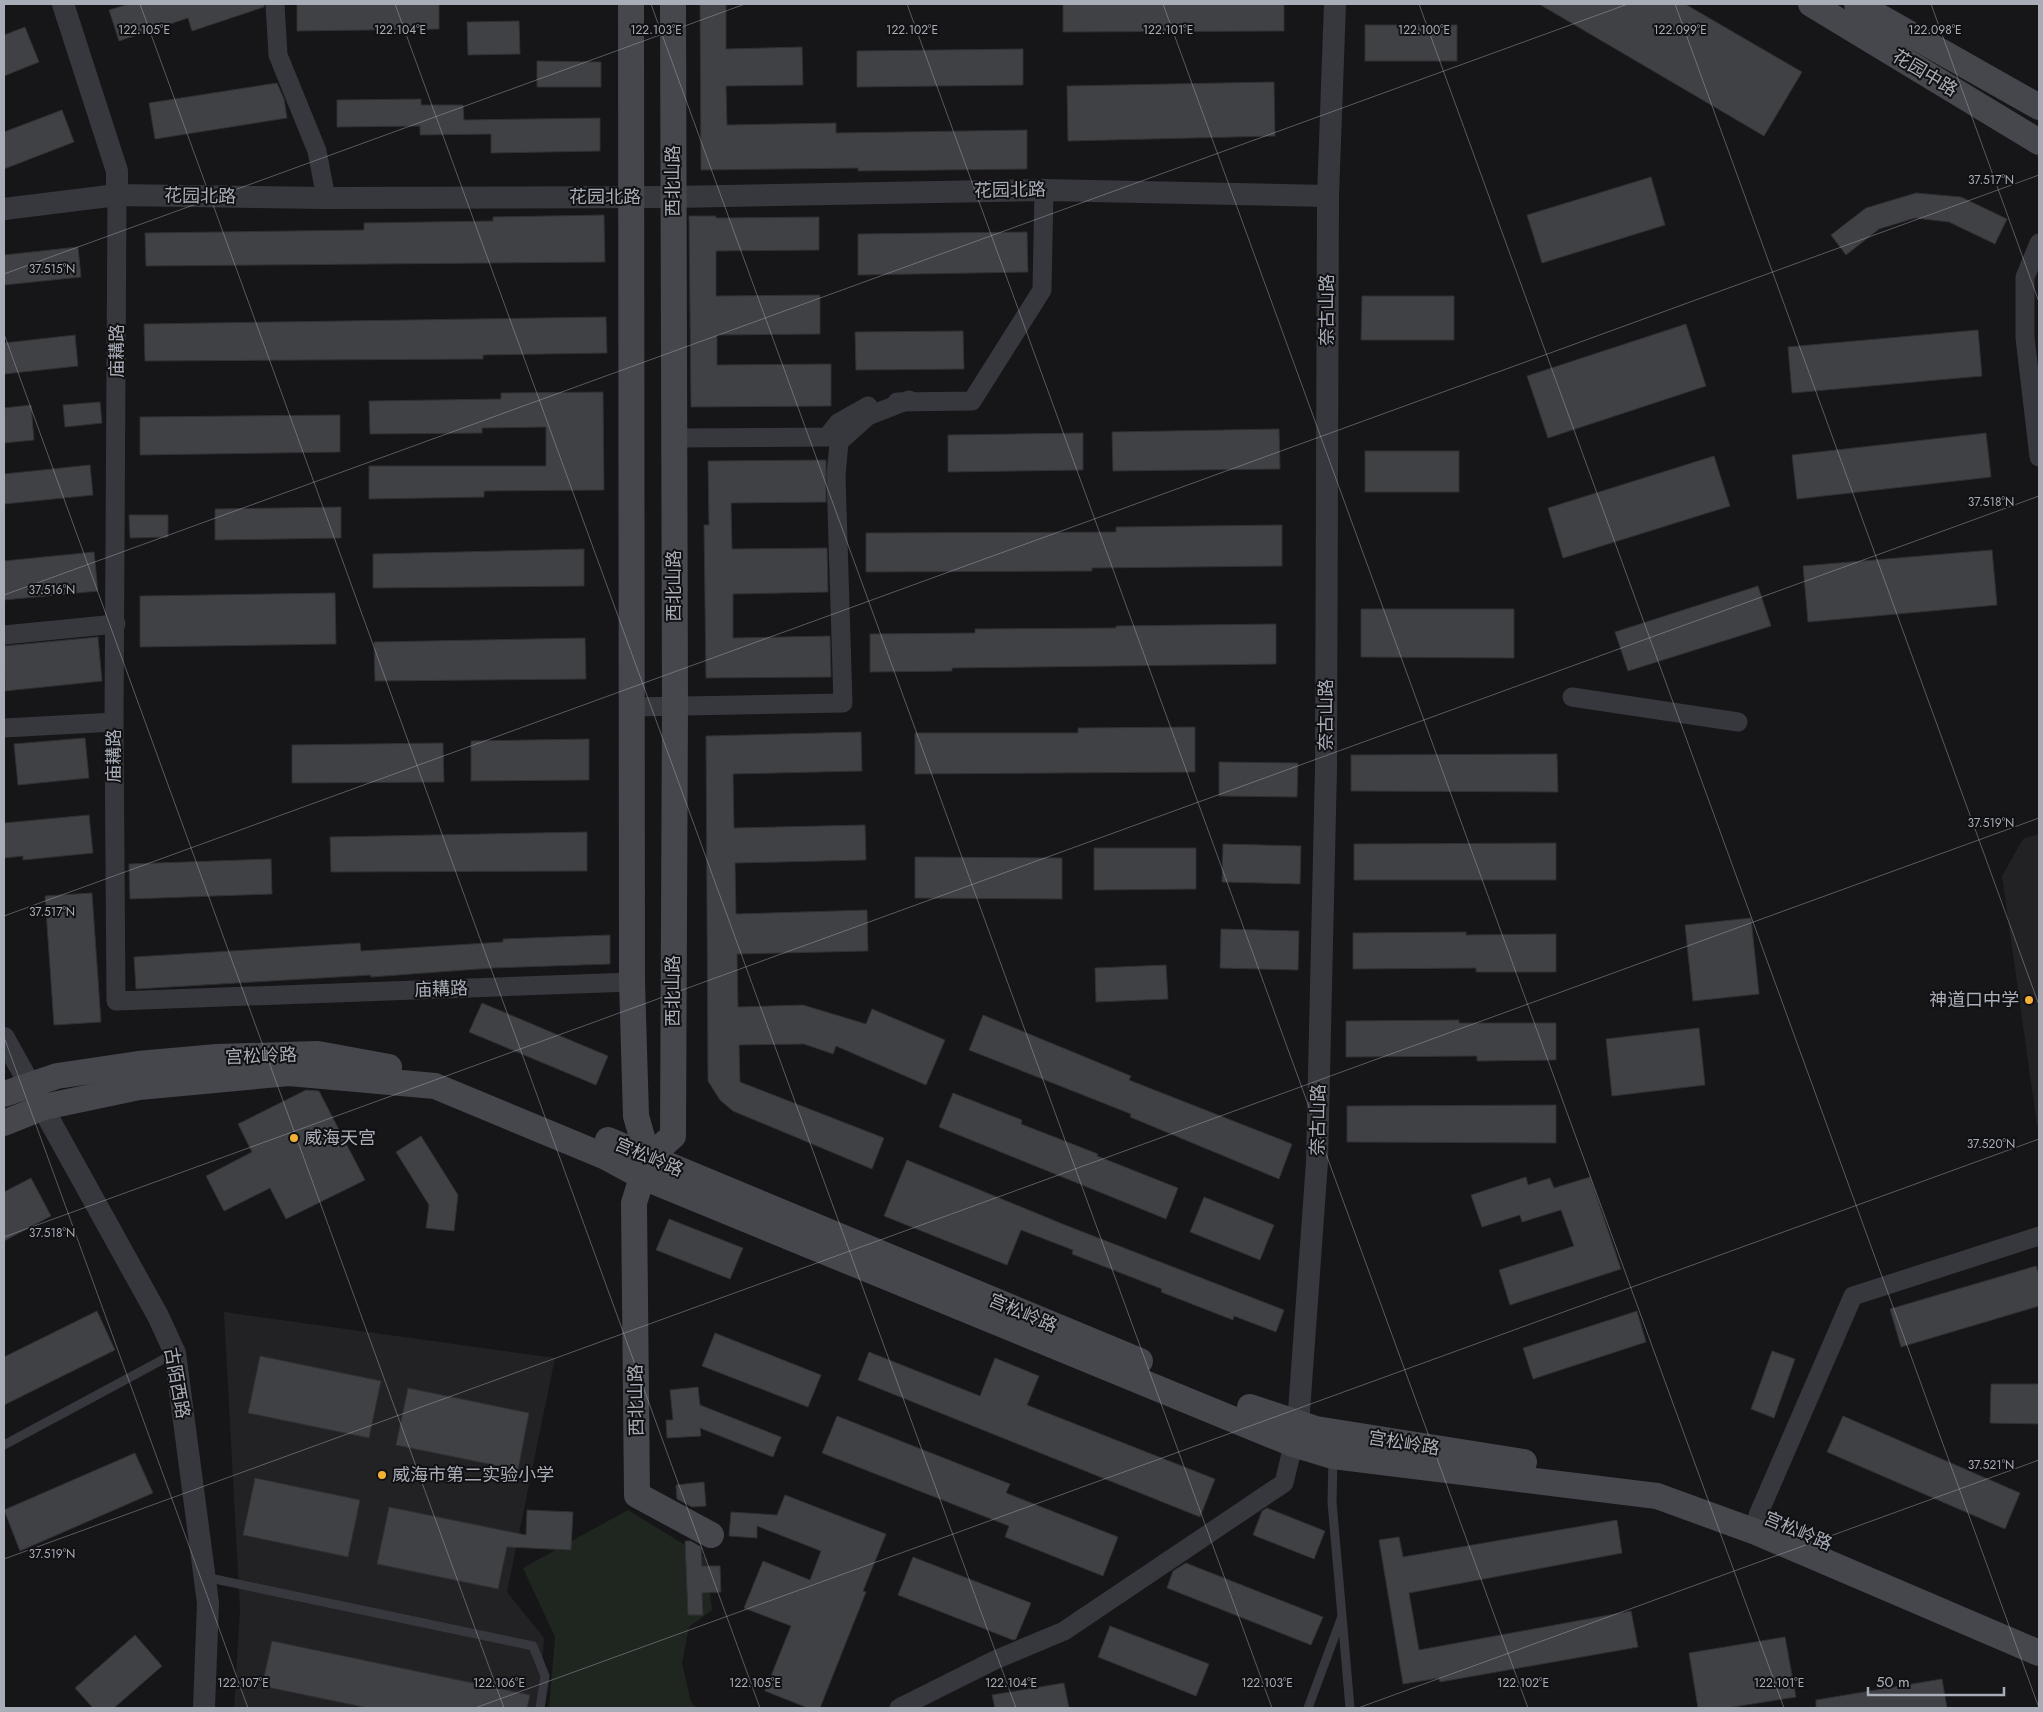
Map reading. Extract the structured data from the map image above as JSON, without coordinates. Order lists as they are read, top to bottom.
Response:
{
  "streets": {
    "main road": ["花园中路", "西北山路", "宫松岭路"],
    "street": [
      "花园北路",
      "奈古山路",
      "庙耩路",
      "古陌西路"
    ]
  },
  "crossings": [
    ["西北山路", "花园北路"],
    ["西北山路", "宫松岭路"],
    ["花园北路", "奈古山路"],
    ["花园北路", "庙耩路"],
    ["奈古山路", "宫松岭路"],
    ["宫松岭路", "古陌西路"]
  ],
  "places": ["神道口中学", "威海天宫", "威海市第二实验小学"],
  "scale_bar": "50 m",
  "coordinates": [
    "122.105°E",
    "122.104°E",
    "122.103°E",
    "122.102°E",
    "122.101°E",
    "122.100°E",
    "122.099°E",
    "122.098°E",
    "37.517°N",
    "37.515°N",
    "37.518°N",
    "37.516°N",
    "37.519°N",
    "37.520°N",
    "37.521°N",
    "122.107°E",
    "122.106°E"
  ]
}
